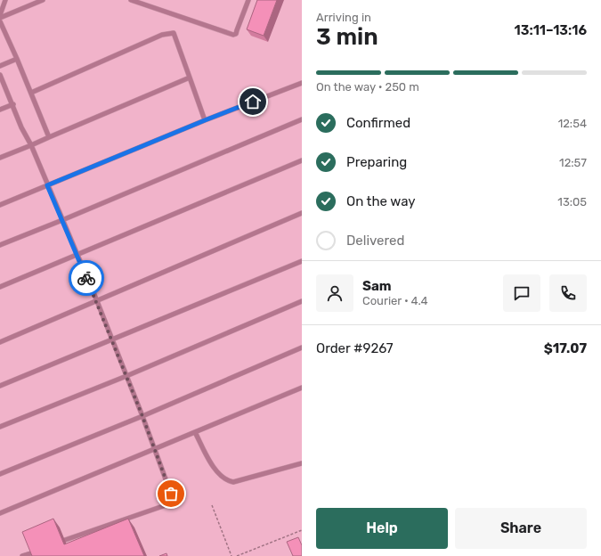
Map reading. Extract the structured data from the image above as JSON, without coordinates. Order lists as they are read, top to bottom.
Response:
{
  "page": {
    "heading": ["3 min", "Arriving in", "13:11–13:16"],
    "panel": [
      "Sam",
      "Courier · 4.4",
      "Order #9267",
      "$17.07"
    ],
    "bar": "On the way · 250 m",
    "list": [
      ["Confirmed", "12:54"],
      ["Preparing", "12:57"],
      ["On the way", "13:05"],
      "Delivered"
    ],
    "buttons": ["Help", "Share"]
  }
}
